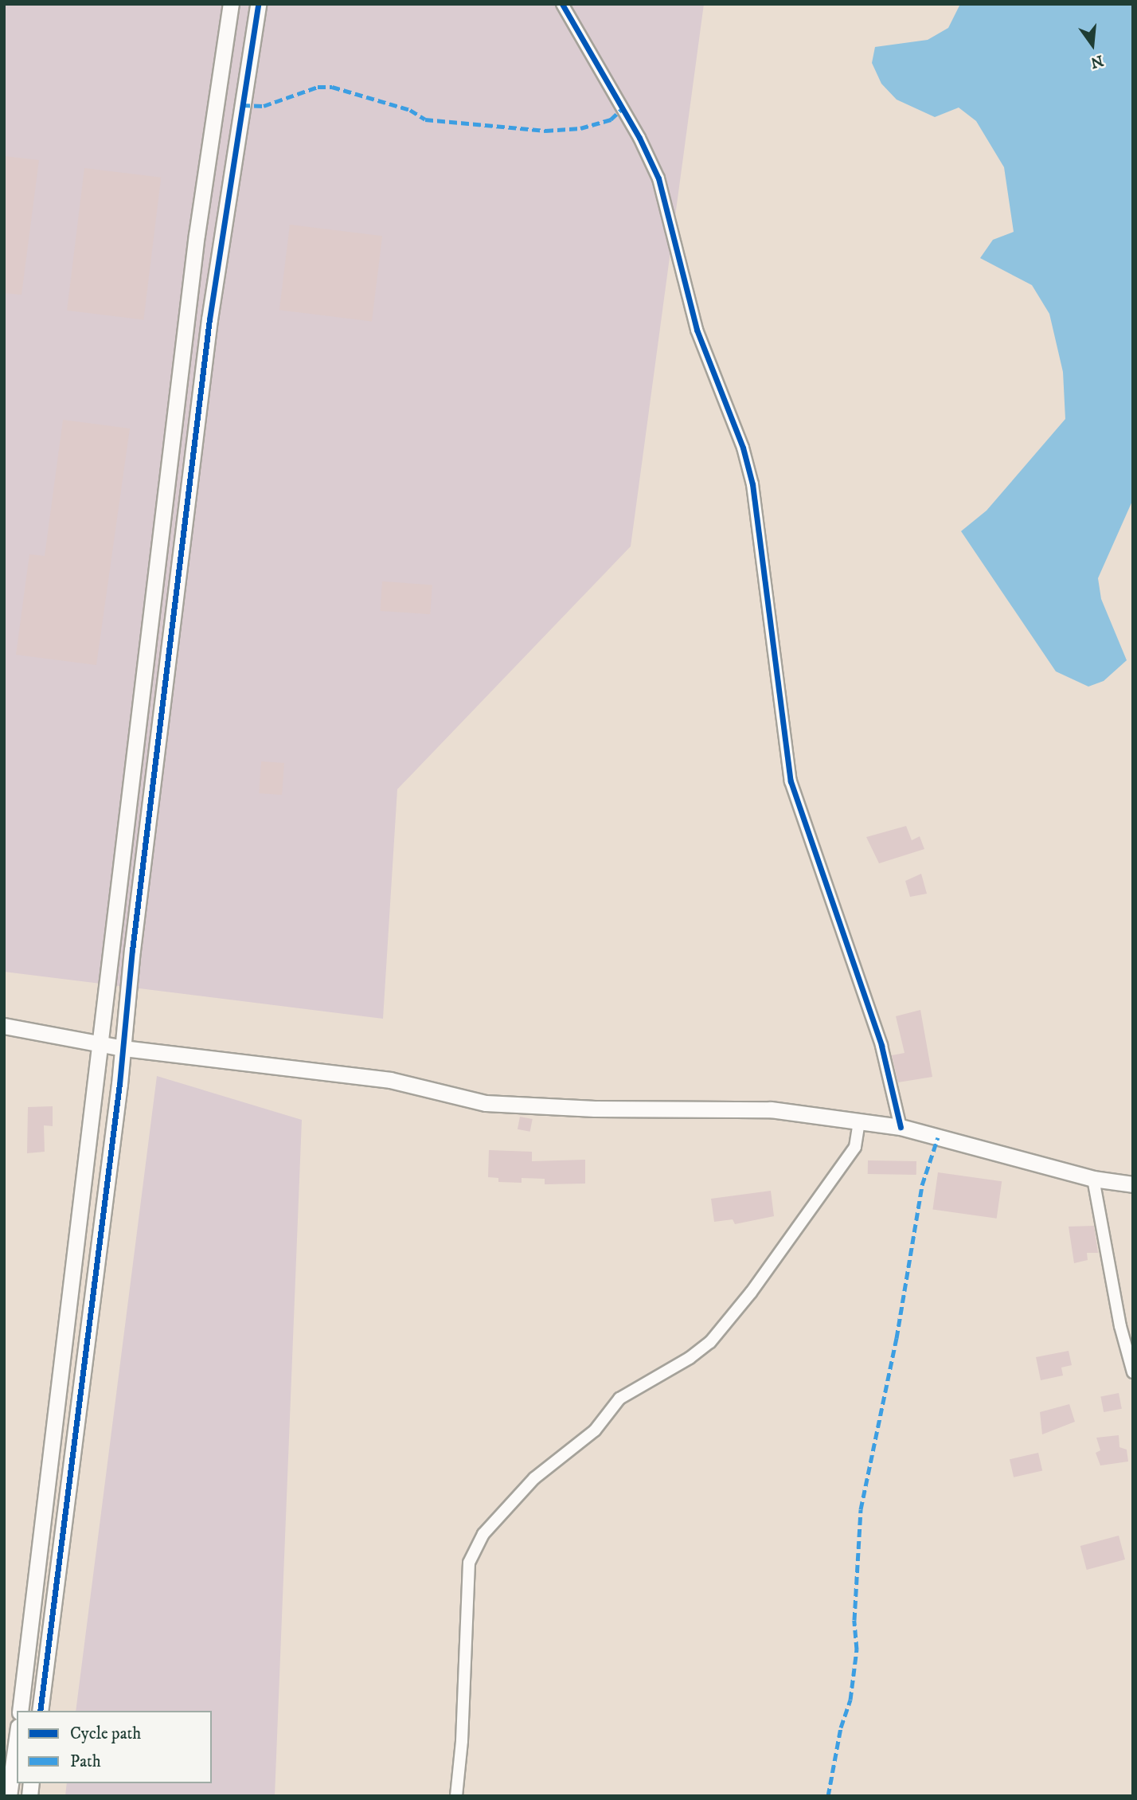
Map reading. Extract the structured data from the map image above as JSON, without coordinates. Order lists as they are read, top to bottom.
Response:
{
  "legend": ["Cycle path", "Path"],
  "north": "bottom"
}
